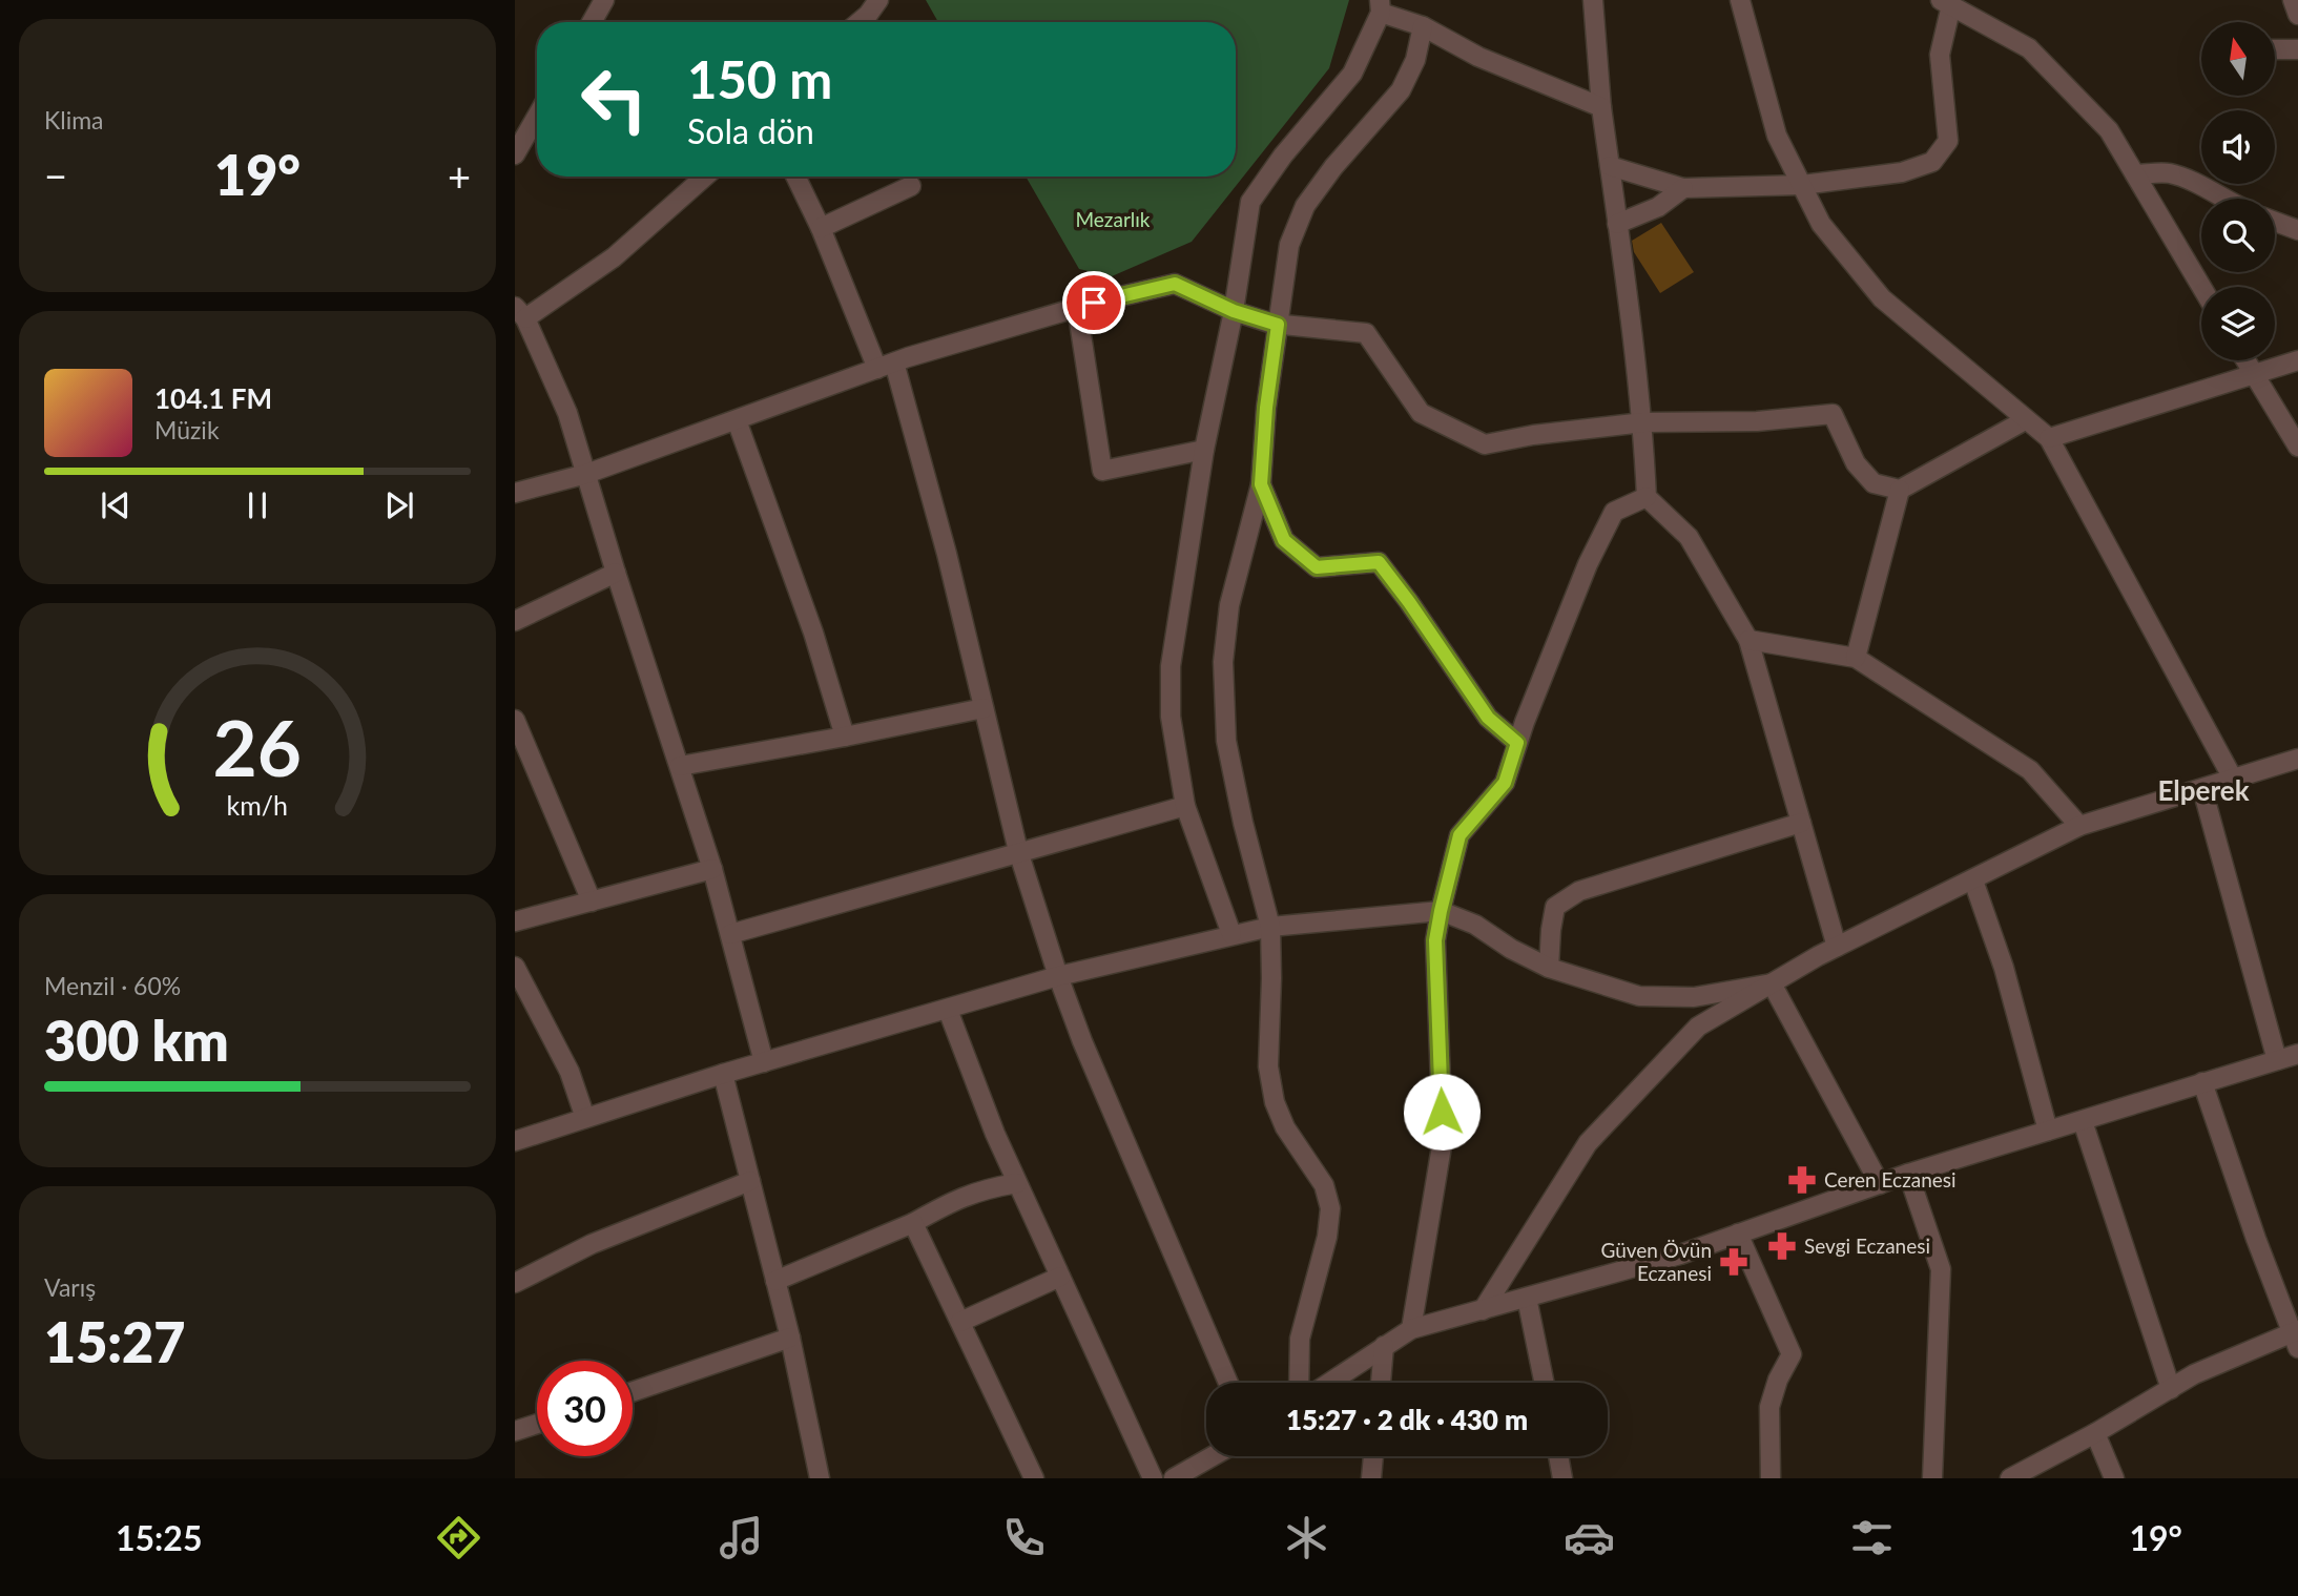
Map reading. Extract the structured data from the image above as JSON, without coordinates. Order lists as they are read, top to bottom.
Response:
{
  "districts": ["Elperek"],
  "parks": ["Mezarlık"],
  "places": {
    "pharmacy": ["Ceren Eczanesi", "Sevgi Eczanesi", "Güven Övün Eczanesi"]
  },
  "north": "top",
  "page": {
    "tile": [
      "Klima",
      ["Menzil · 60%", "300 km"],
      ["Varış", "15:27"]
    ],
    "turn": ["150 m", "Sola dön"],
    "heat": ["−", "19°", "+"],
    "song": ["104.1 FM", "Müzik"],
    "limit": "30",
    "trip": "15:27 · 2 dk · 430 m",
    "tabs": ["15:25", "19°"],
    "gauge": ["26", "km/h"]
  }
}
